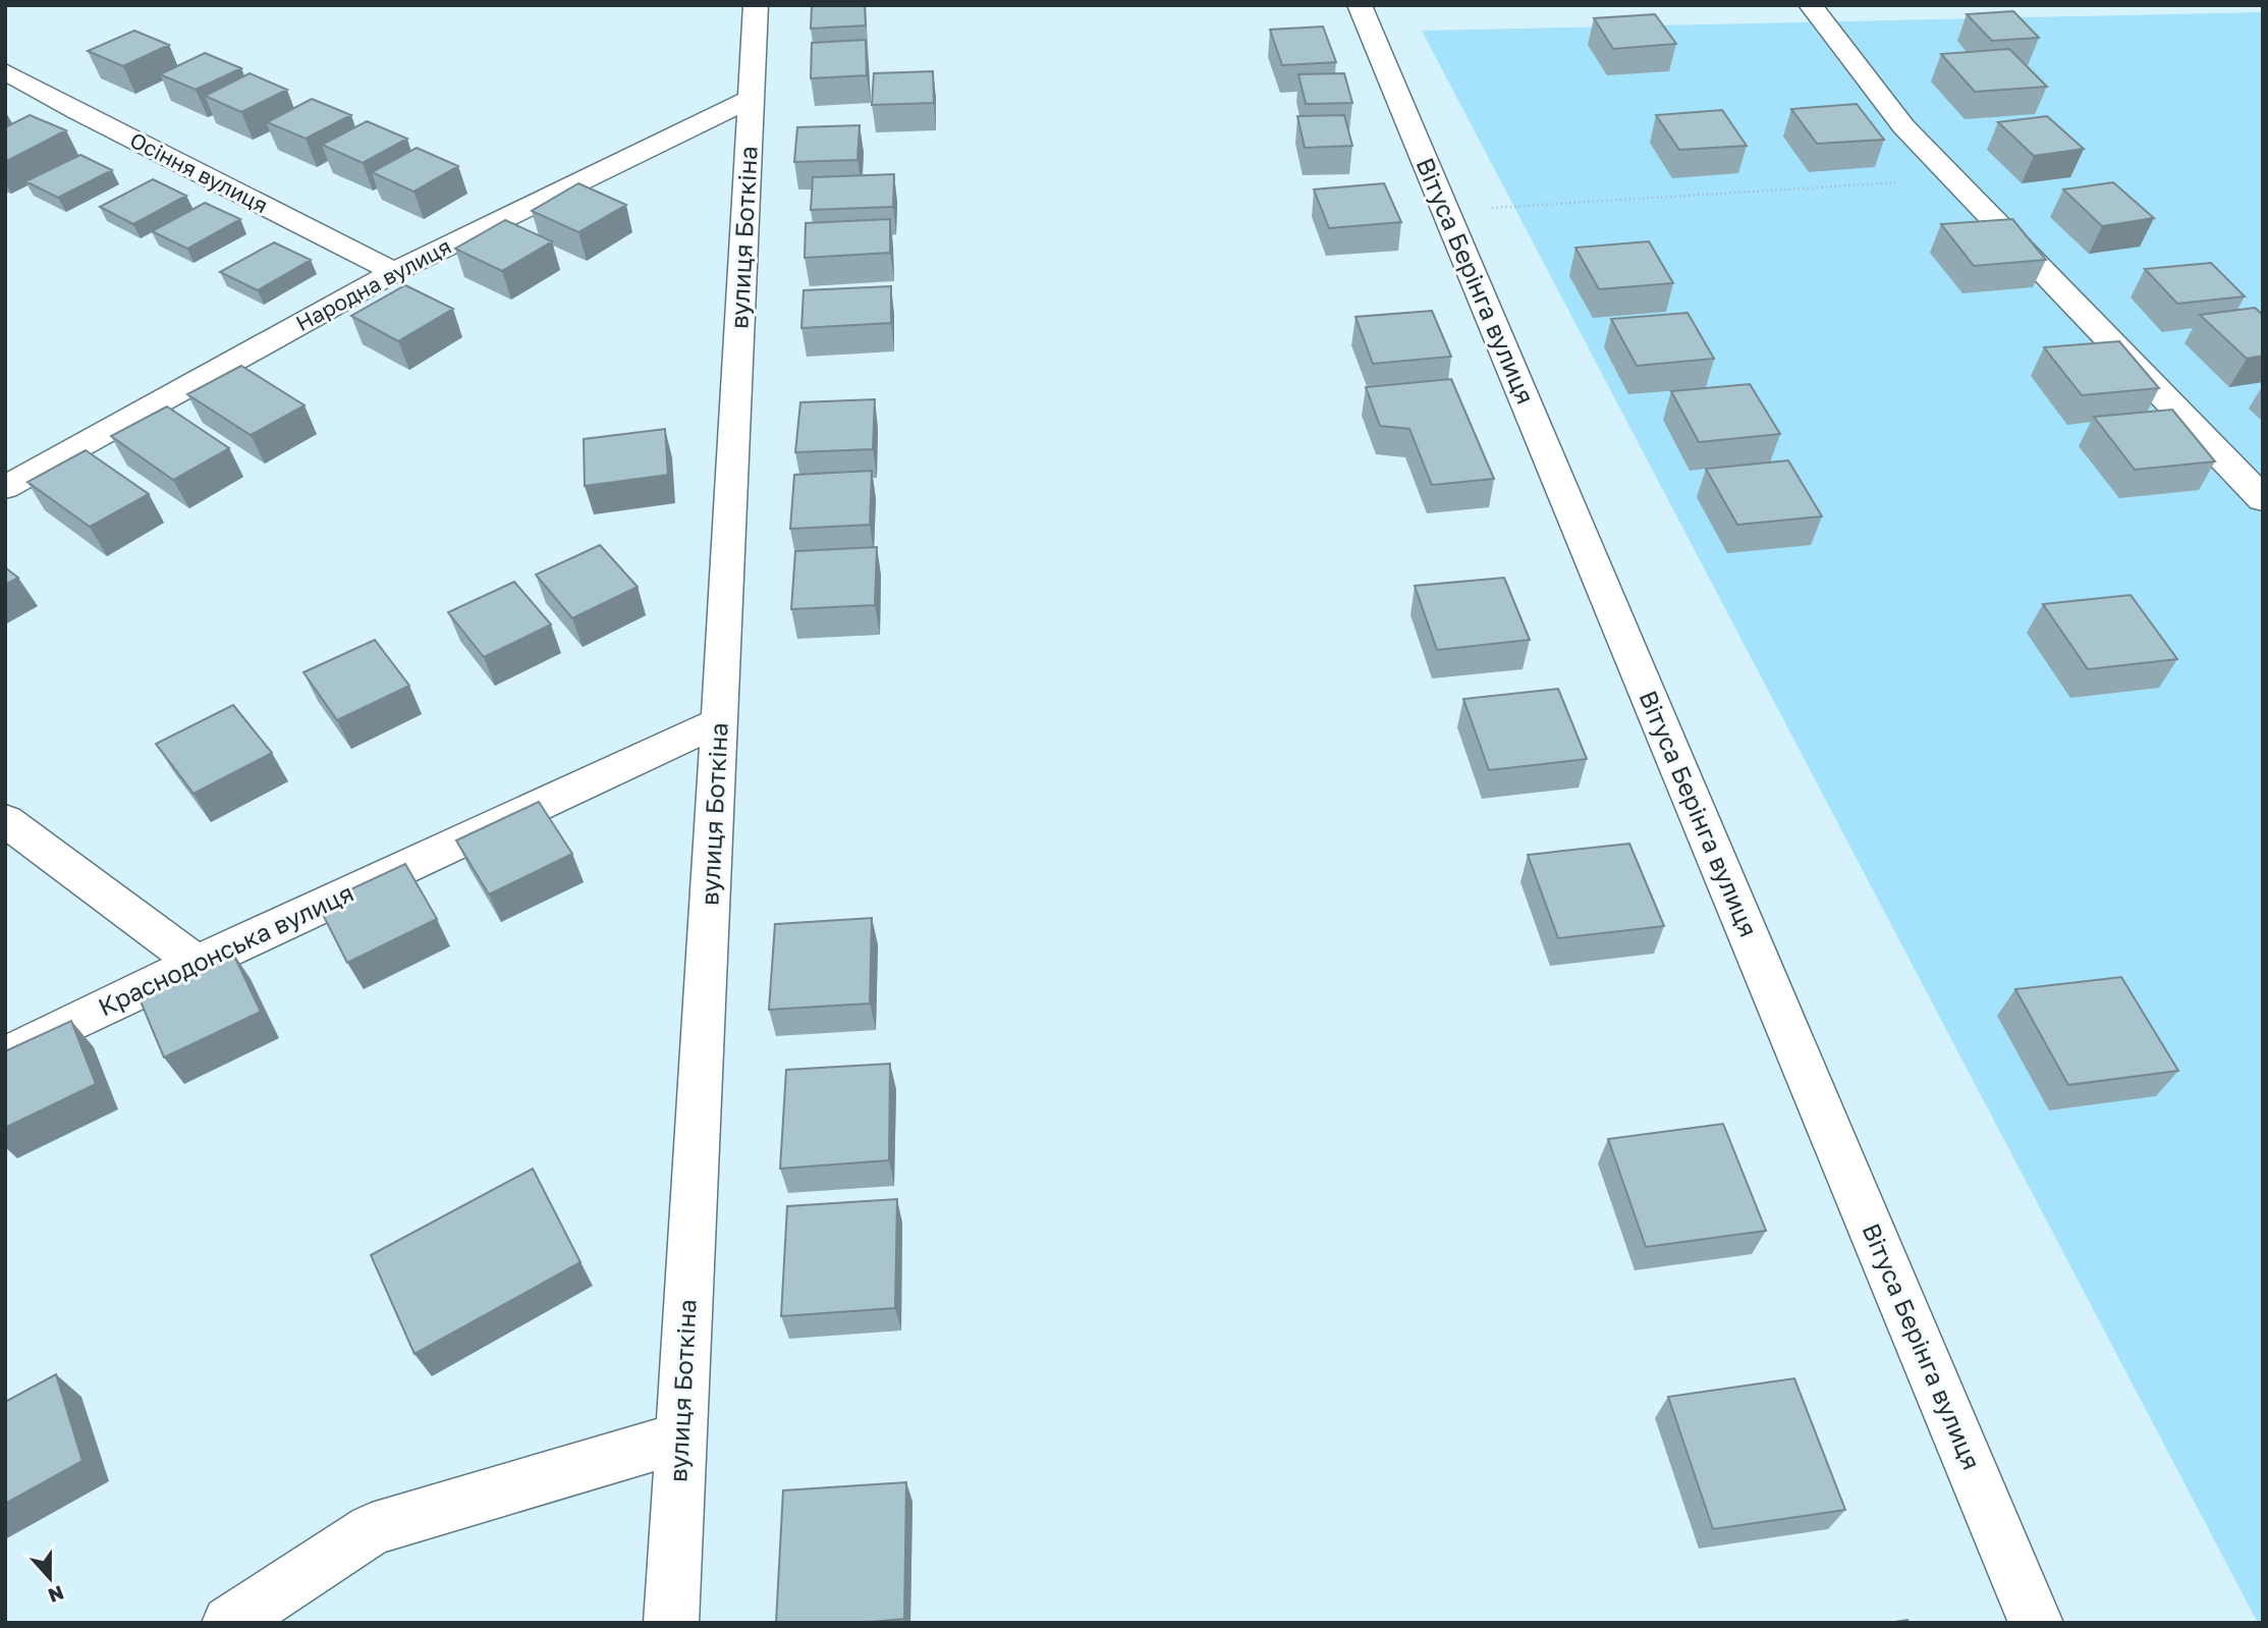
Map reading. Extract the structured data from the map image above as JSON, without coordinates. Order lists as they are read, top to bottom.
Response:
{
  "streets": {
    "street": [
      "Осіння вулиця",
      "вулиця Боткіна",
      "Вітуса Берінга вулиця",
      "Народна вулиця",
      "Краснодонська вулиця"
    ]
  },
  "crossings": [
    ["Осіння вулиця", "Народна вулиця"],
    ["вулиця Боткіна", "Народна вулиця"],
    ["вулиця Боткіна", "Краснодонська вулиця"]
  ],
  "north": "bottom"
}
